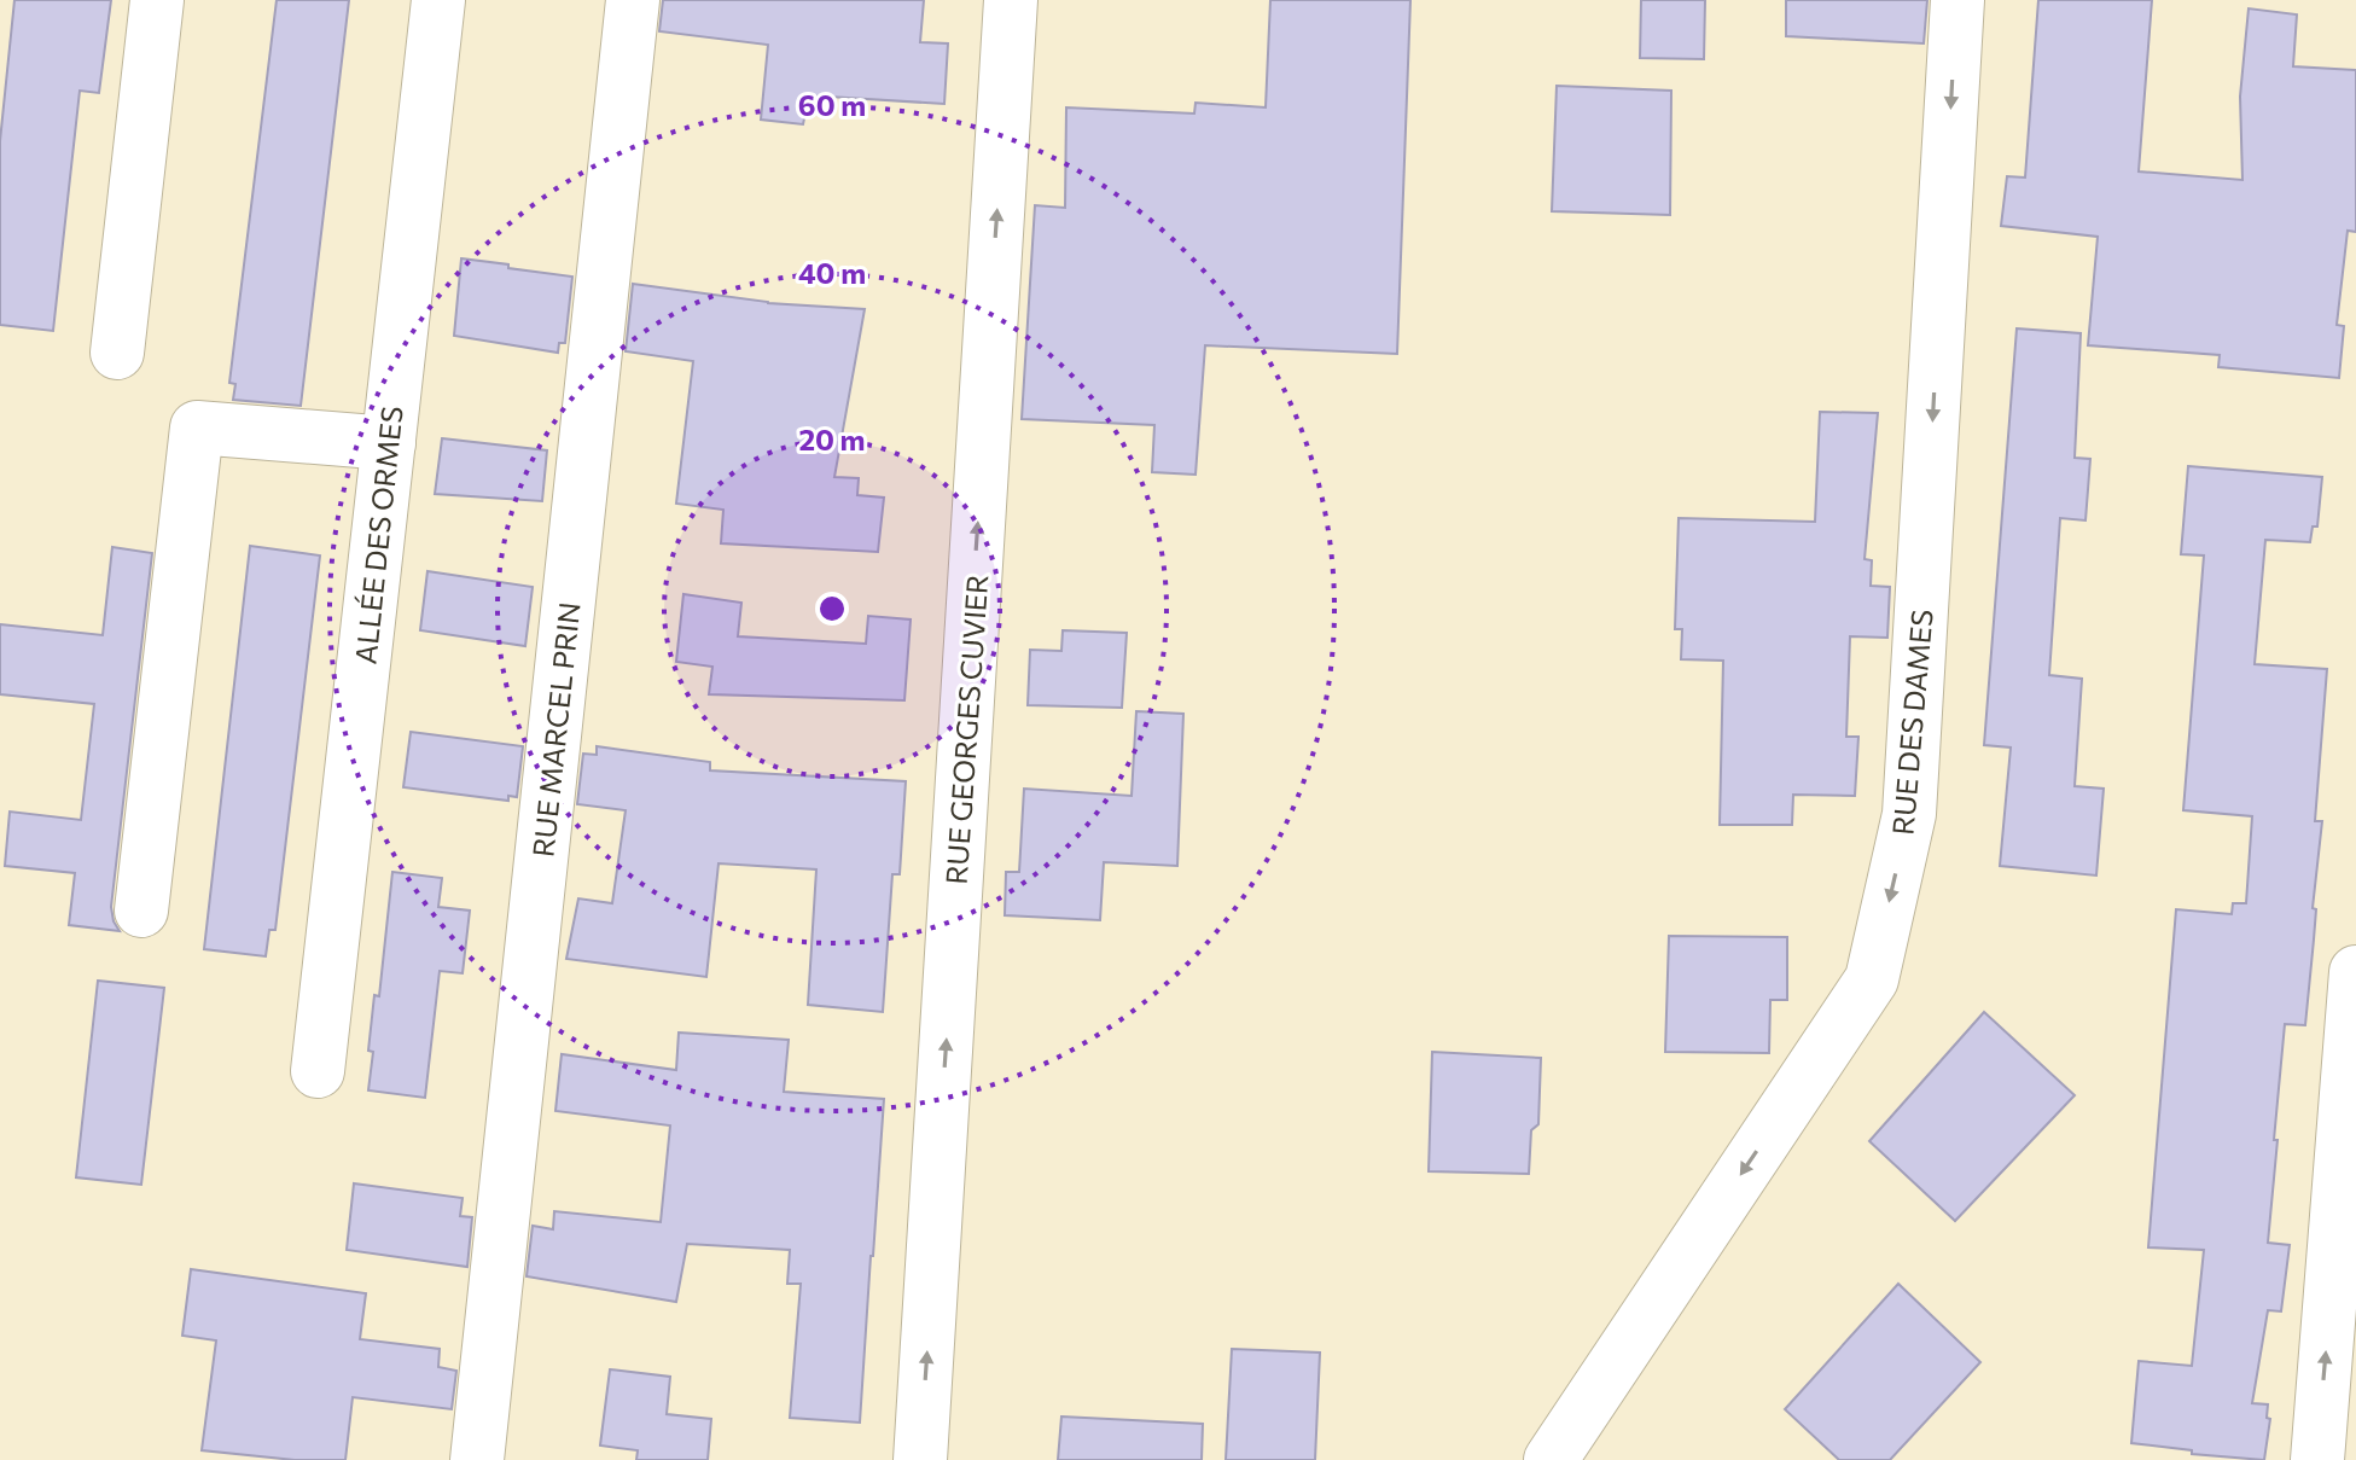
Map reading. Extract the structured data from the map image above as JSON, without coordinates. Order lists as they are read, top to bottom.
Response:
{
  "streets": {
    "street": [
      "ALLÉE DES ORMES",
      "RUE DES DAMES",
      "RUE MARCEL PRIN",
      "RUE GEORGES CUVIER"
    ]
  },
  "one_way": ["RUE DES DAMES", "RUE GEORGES CUVIER"],
  "rings": ["60 m", "40 m", "20 m"]
}
